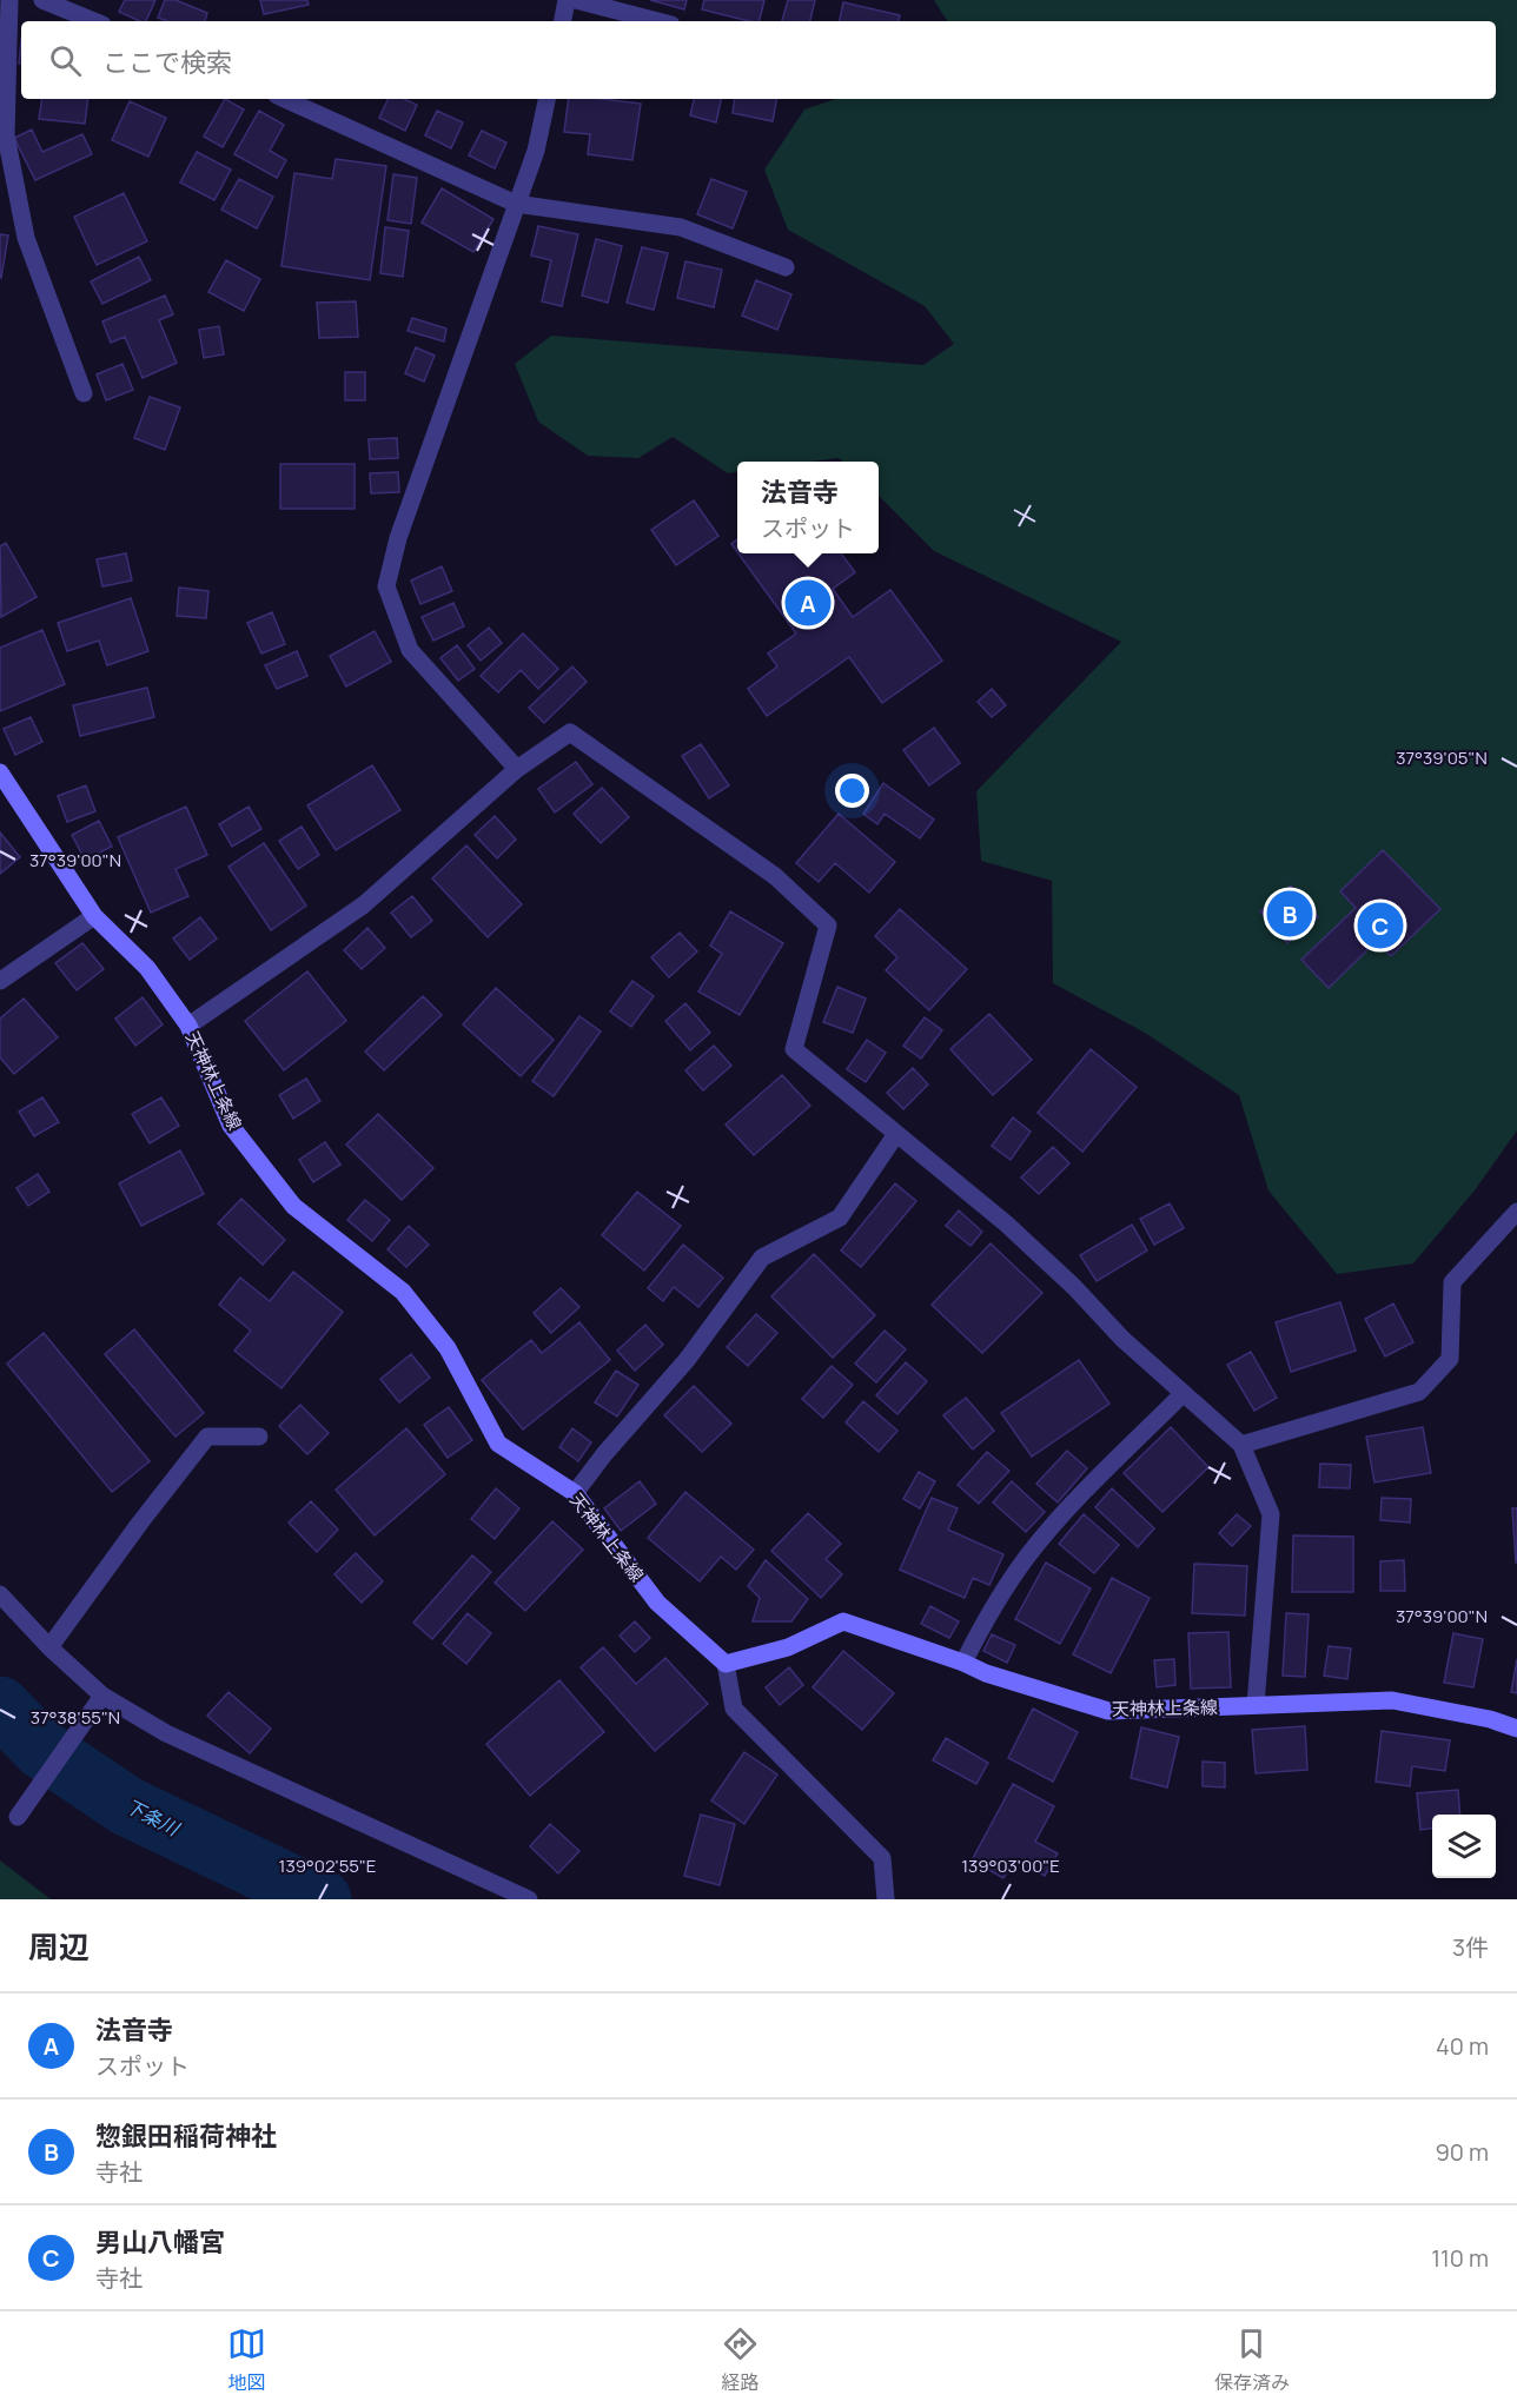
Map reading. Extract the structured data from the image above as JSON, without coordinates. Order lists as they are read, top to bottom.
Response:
{
  "streets": {
    "main road": ["天神林上条線"]
  },
  "water": ["下条川"],
  "page": {
    "search": "ここで検索",
    "popup": ["法音寺", "スポット"],
    "pins": ["A", "B", "C"],
    "heading": ["周辺", "3件"],
    "list": [
      {
        "mark": "A",
        "name": "法音寺",
        "note": "スポット",
        "value": "40 m"
      },
      {
        "mark": "B",
        "name": "惣銀田稲荷神社",
        "note": "寺社",
        "value": "90 m"
      },
      {
        "mark": "C",
        "name": "男山八幡宮",
        "note": "寺社",
        "value": "110 m"
      }
    ],
    "nav": ["地図", "経路", "保存済み"]
  },
  "coordinates": [
    "37°39'05\"N",
    "37°39'00\"N",
    "37°38'55\"N",
    "139°02'55\"E",
    "139°03'00\"E"
  ]
}
